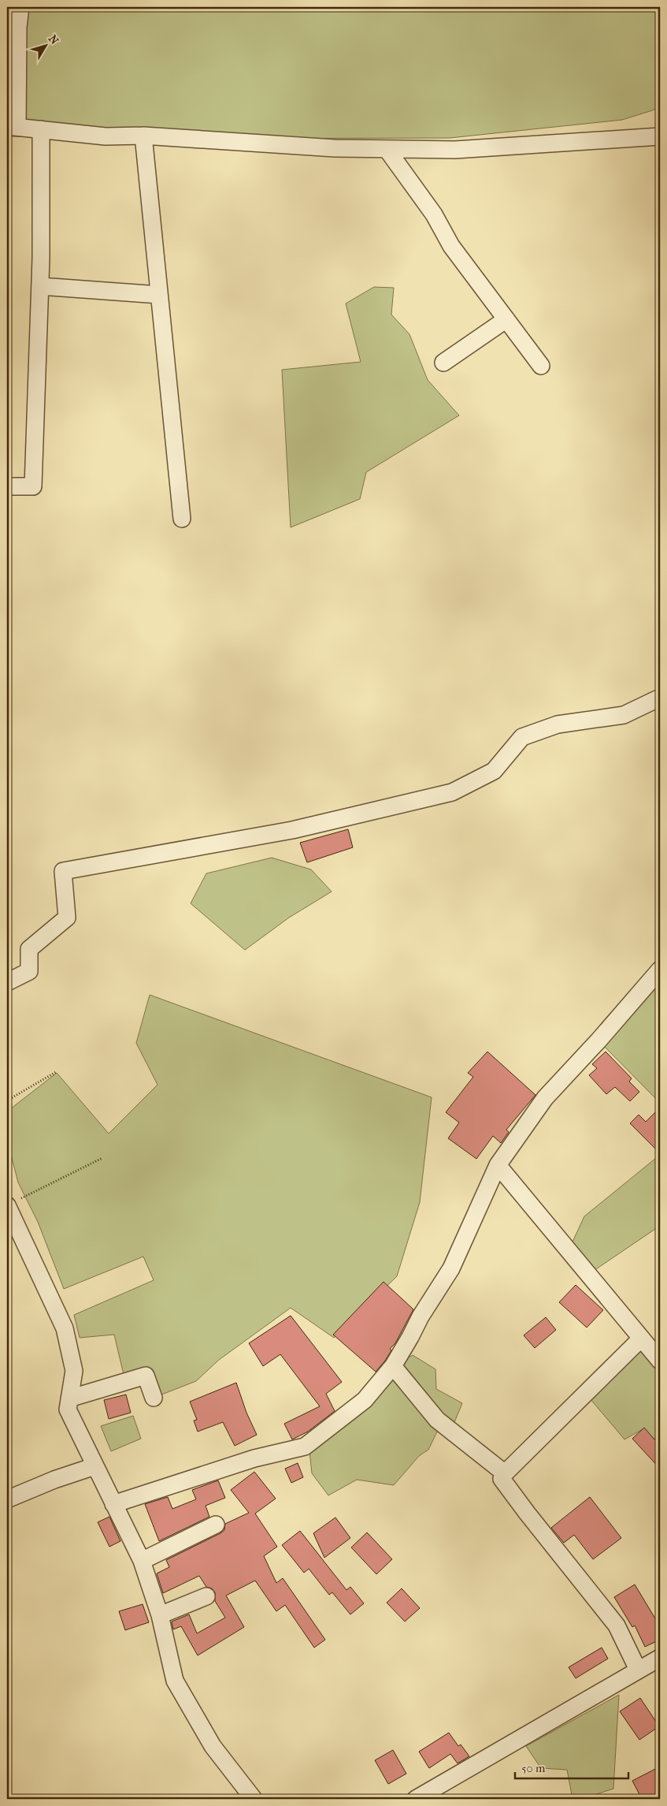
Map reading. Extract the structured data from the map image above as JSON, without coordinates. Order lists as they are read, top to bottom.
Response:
{
  "scale_bar": "50 m",
  "north": "top right"
}
